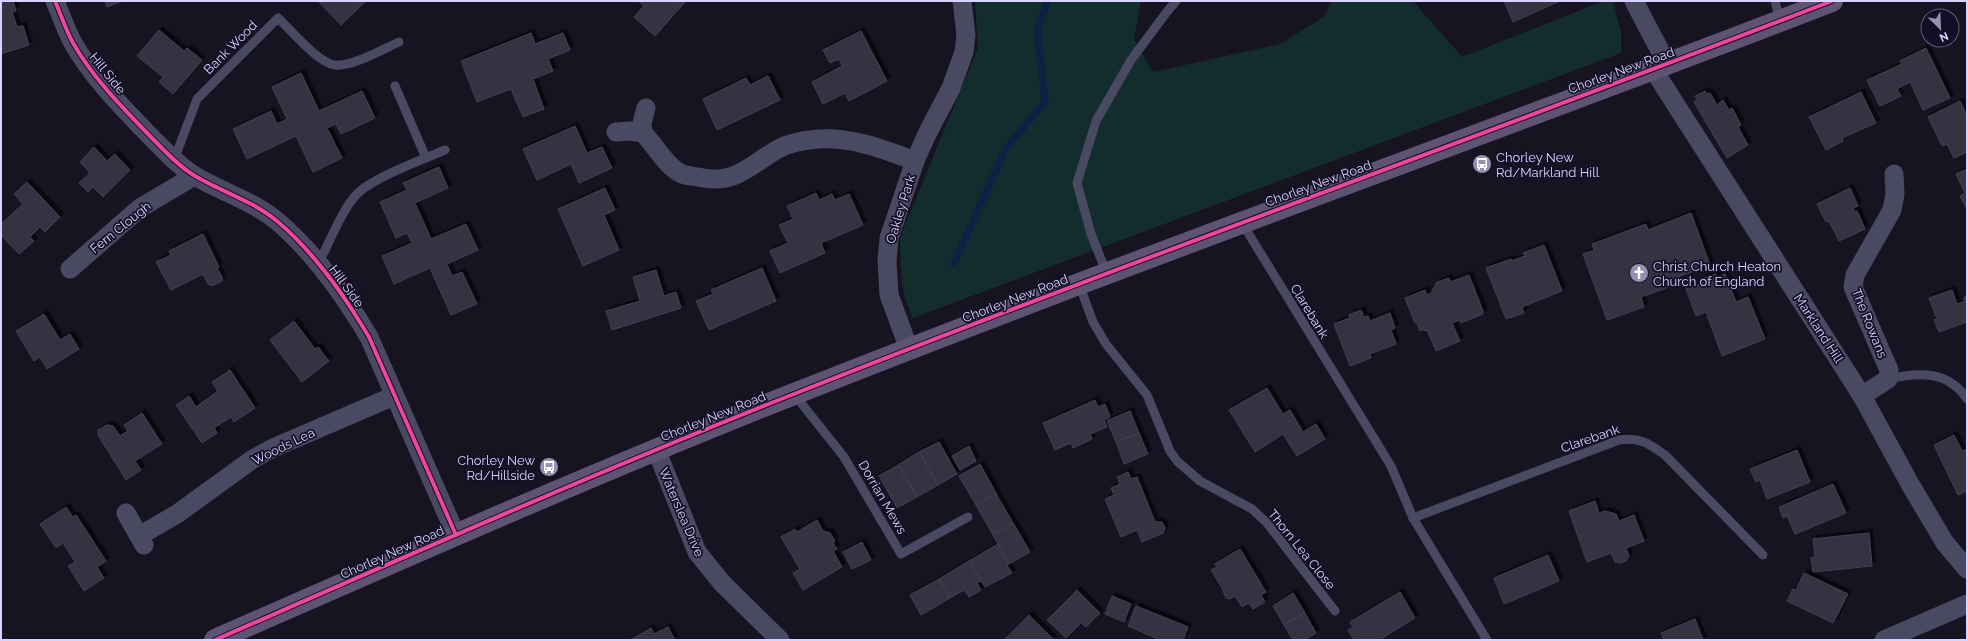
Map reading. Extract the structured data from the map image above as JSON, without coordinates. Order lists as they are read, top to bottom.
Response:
{
  "streets": {
    "main road": ["Chorley New Road"],
    "street": [
      "Hill Side",
      "Oakley Park",
      "Fern Clough",
      "The Rowans",
      "Markland Hill",
      "Woods Lea",
      "Waterslea Drive"
    ],
    "lane": [
      "Bank Wood",
      "Clarebank",
      "Dorrian Mews",
      "Thorn Lea Close"
    ]
  },
  "crossings": [
    ["Bank Wood", "Hill Side"],
    ["Chorley New Road", "Hill Side"],
    ["Chorley New Road", "Oakley Park"],
    ["Chorley New Road", "Clarebank"],
    ["Chorley New Road", "Markland Hill"],
    ["Chorley New Road", "Dorrian Mews"],
    ["Chorley New Road", "Waterslea Drive"],
    ["Chorley New Road", "Thorn Lea Close"],
    ["Hill Side", "Fern Clough"],
    ["Hill Side", "Woods Lea"]
  ],
  "places": {
    "bus stop": ["Chorley New Rd/Markland Hill", "Chorley New Rd/Hillside"],
    "church": ["Christ Church Heaton Church of England"]
  },
  "north": "bottom right"
}
